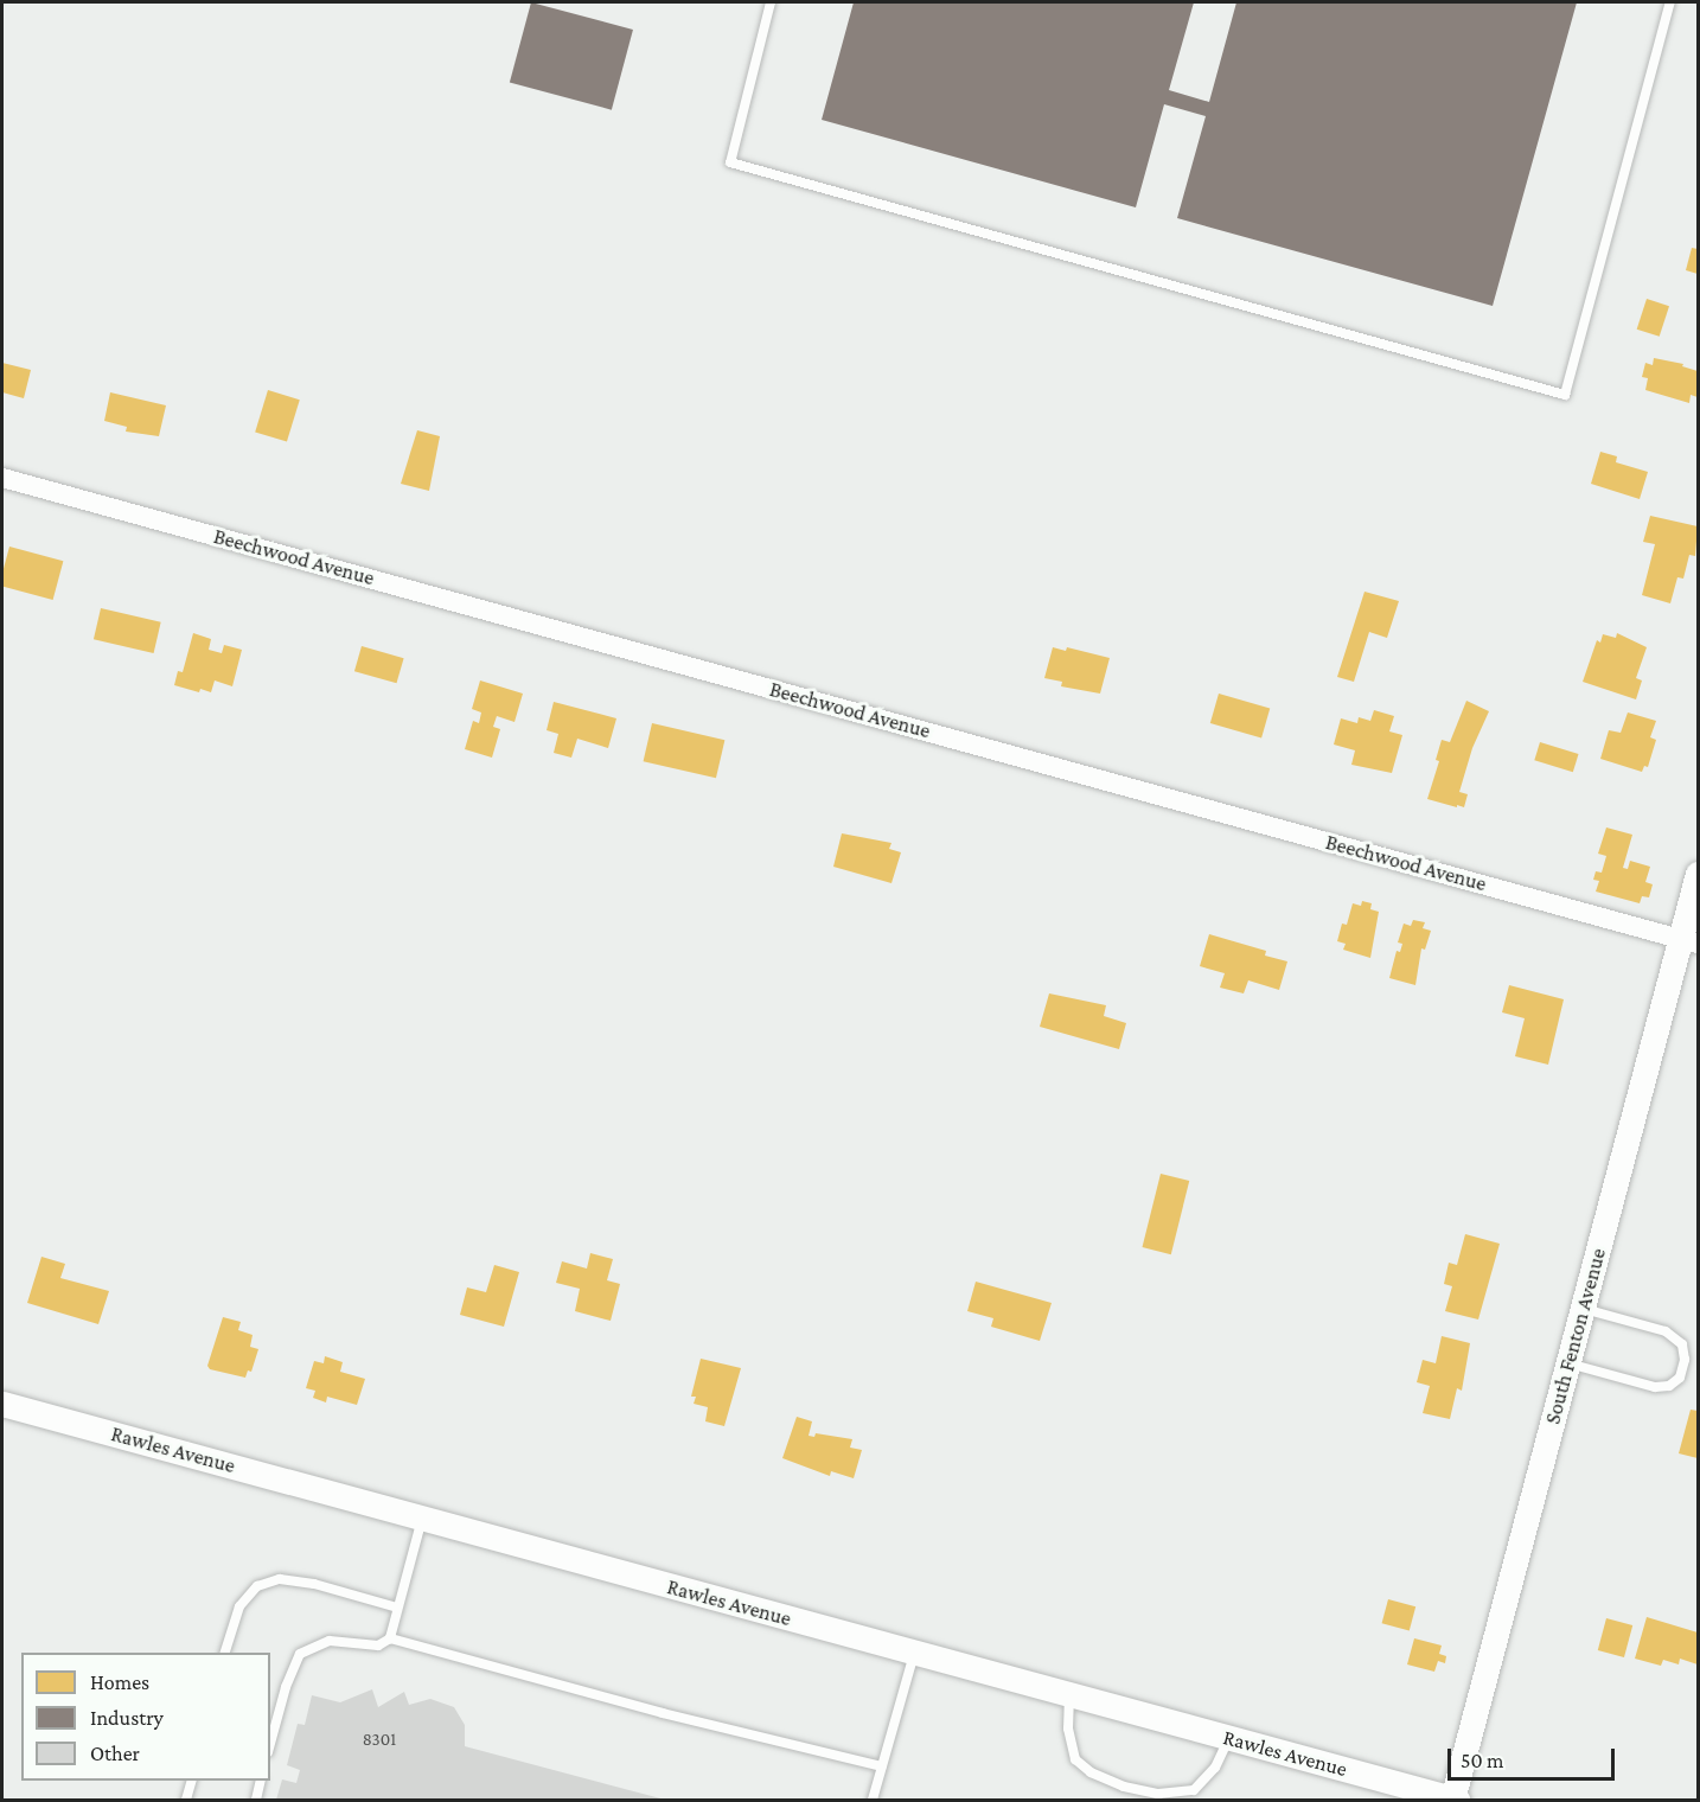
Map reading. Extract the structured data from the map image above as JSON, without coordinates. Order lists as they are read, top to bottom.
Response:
{
  "streets": {
    "street": ["Beechwood Avenue", "South Fenton Avenue", "Rawles Avenue"]
  },
  "crossings": [
    ["Beechwood Avenue", "South Fenton Avenue"],
    ["South Fenton Avenue", "Rawles Avenue"]
  ],
  "house_numbers": ["8301"],
  "legend": ["Homes", "Industry", "Other"],
  "scale_bar": "50 m"
}
